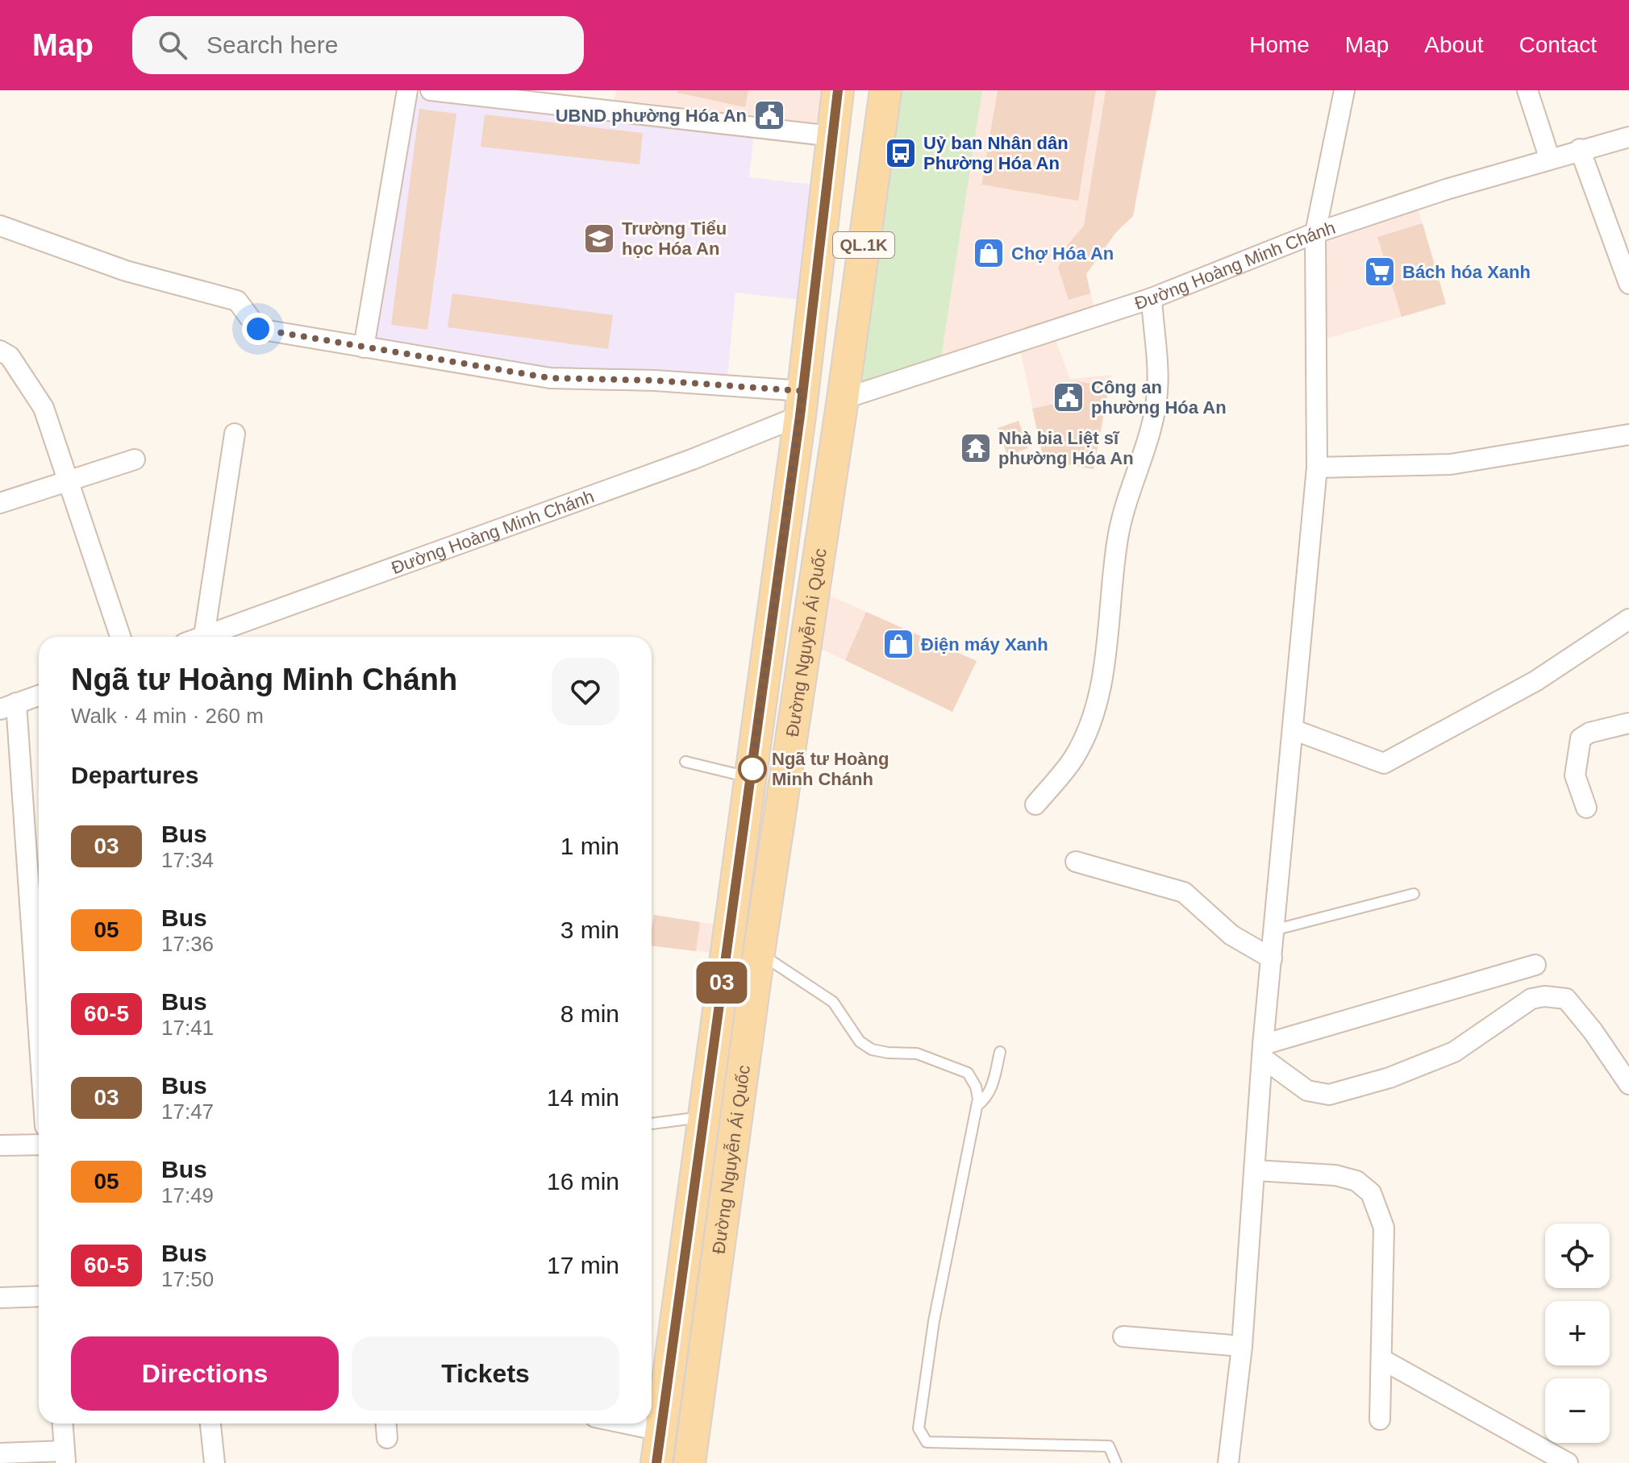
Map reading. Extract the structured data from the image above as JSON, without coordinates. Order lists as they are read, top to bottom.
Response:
{
  "streets": {
    "main road": ["QL.1K", "Đường Nguyễn Ái Quốc"],
    "street": ["Đường Hoàng Minh Chánh"]
  },
  "crossings": [
    ["QL.1K", "Đường Hoàng Minh Chánh"],
    ["QL.1K", "Đường Nguyễn Ái Quốc"],
    ["Đường Hoàng Minh Chánh", "Đường Nguyễn Ái Quốc"]
  ],
  "places": {
    "public building": ["UBND phường Hóa An", "Công an phường Hóa An"],
    "bus stop": ["Uỷ ban Nhân dân Phường Hóa An"],
    "school or university": ["Trường Tiểu học Hóa An"],
    "shop": ["Chợ Hóa An", "Điện máy Xanh"],
    "supermarket": ["Bách hóa Xanh"],
    "temple": ["Nhà bia Liệt sĩ phường Hóa An"],
    "other": ["Ngã tư Hoàng Minh Chánh"]
  },
  "lines": ["bus line 03"],
  "page": {
    "header": "Map",
    "search": "Search here",
    "nav": [
      "Home",
      "Map",
      "About",
      "Contact"
    ],
    "on_map": "03",
    "heading": [
      ["Ngã tư Hoàng Minh Chánh", "Walk · 4 min · 260 m"],
      "Departures"
    ],
    "list": [
      {
        "mark": "03",
        "name": "Bus",
        "note": "17:34",
        "value": "1 min"
      },
      {
        "mark": "05",
        "name": "Bus",
        "note": "17:36",
        "value": "3 min"
      },
      {
        "mark": "60-5",
        "name": "Bus",
        "note": "17:41",
        "value": "8 min"
      },
      {
        "mark": "03",
        "name": "Bus",
        "note": "17:47",
        "value": "14 min"
      },
      {
        "mark": "05",
        "name": "Bus",
        "note": "17:49",
        "value": "16 min"
      },
      {
        "mark": "60-5",
        "name": "Bus",
        "note": "17:50",
        "value": "17 min"
      }
    ],
    "map_buttons": ["+", "−"],
    "buttons": ["Directions", "Tickets"]
  }
}
